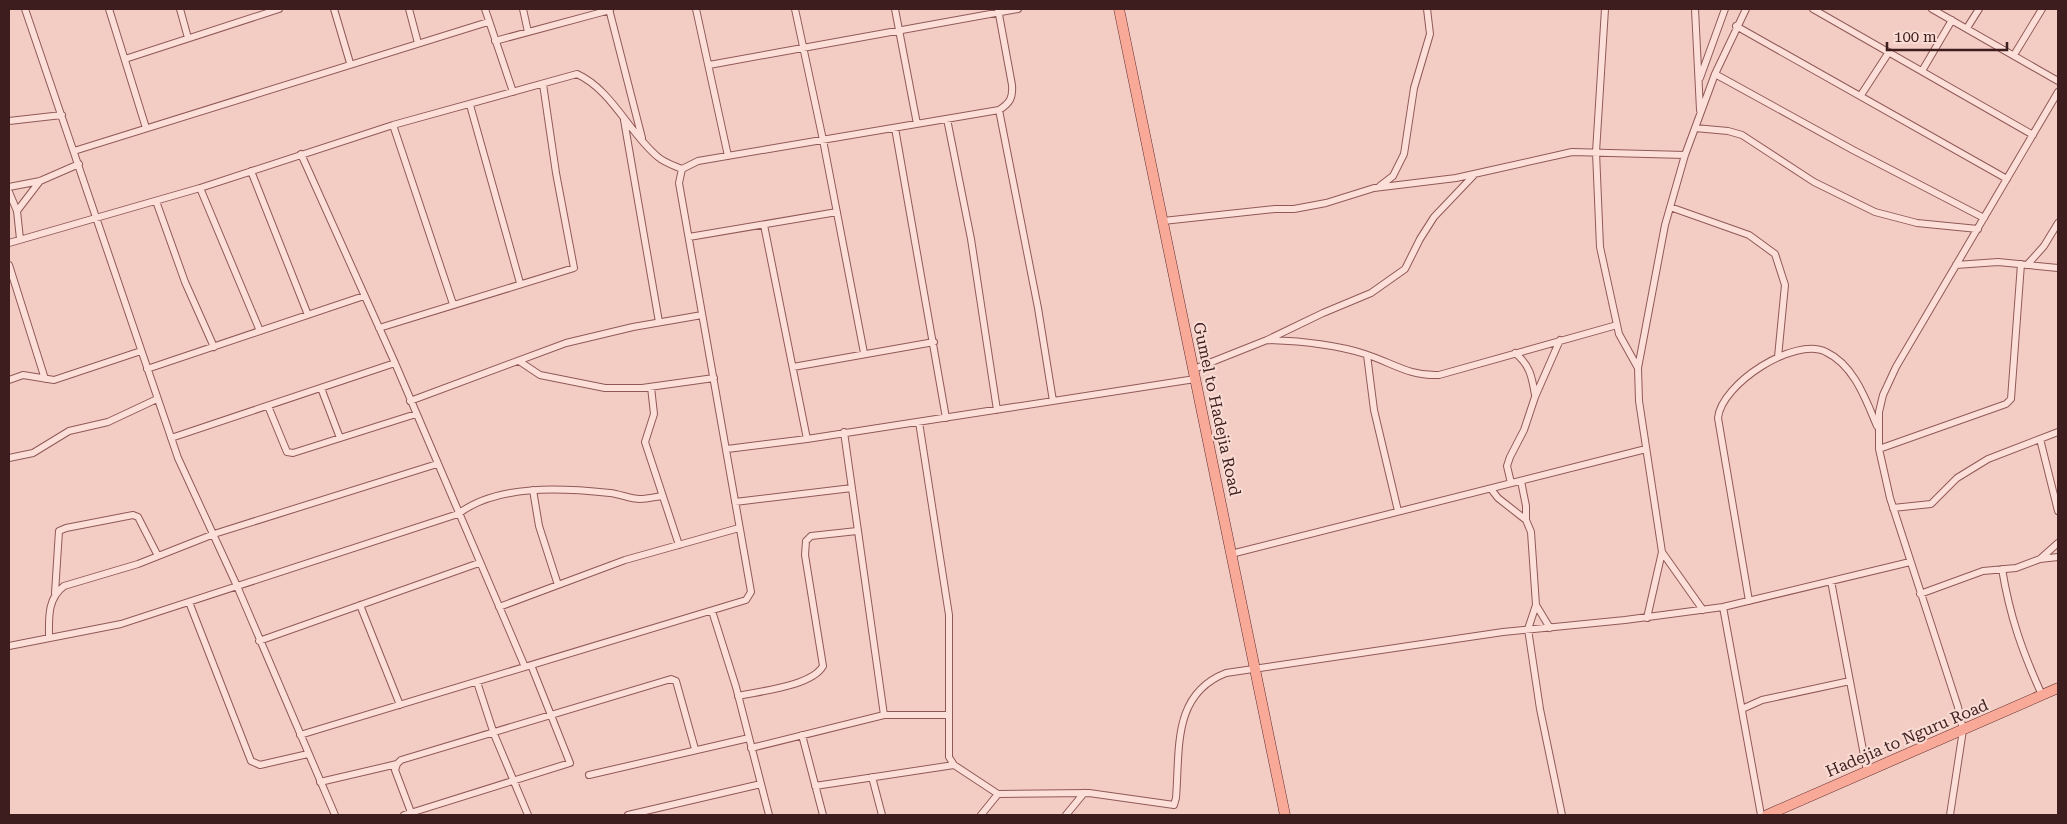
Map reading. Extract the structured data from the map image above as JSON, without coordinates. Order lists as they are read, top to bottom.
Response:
{
  "streets": {
    "main road": ["Gumel to Hadejia Road", "Hadejia to Nguru Road"]
  },
  "scale_bar": "100 m"
}
